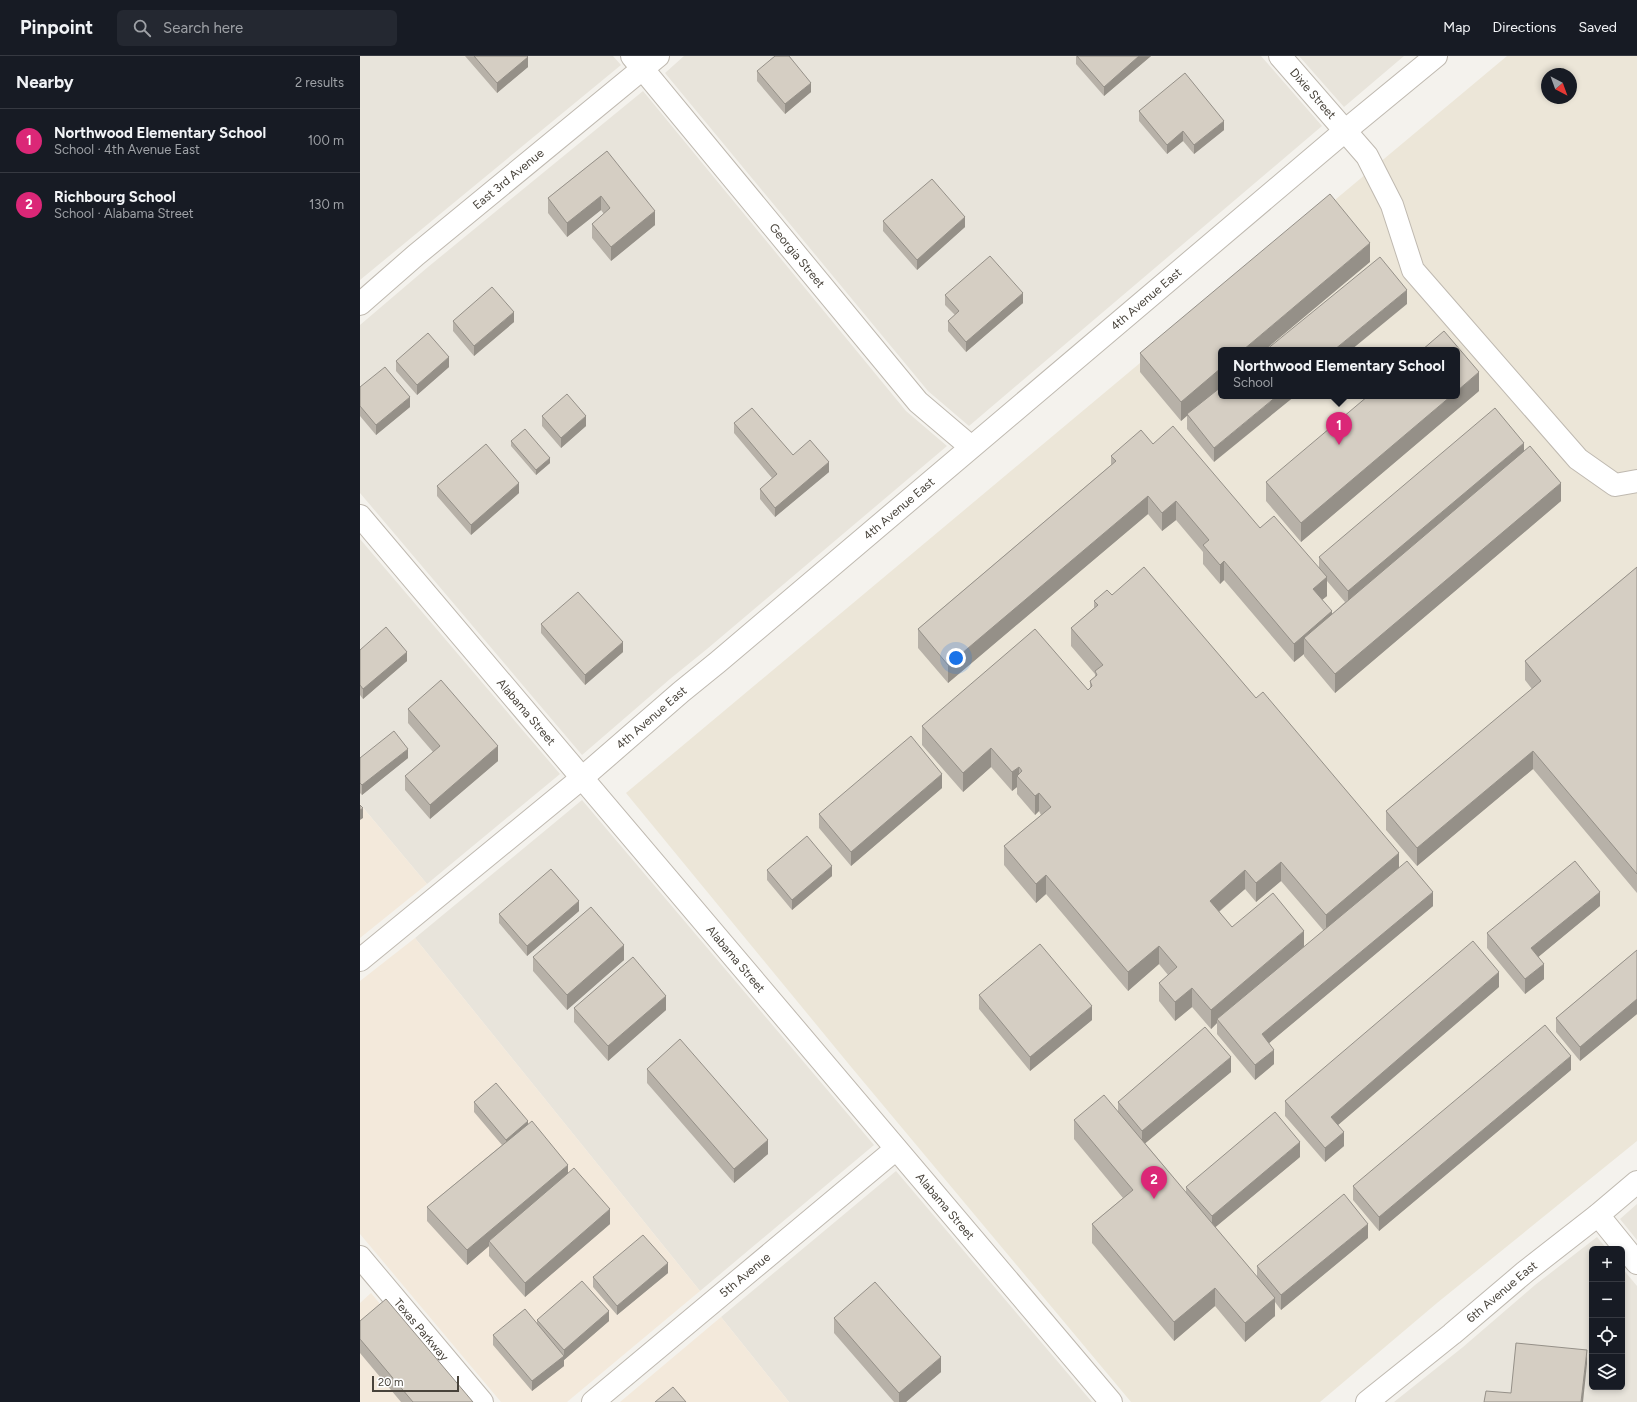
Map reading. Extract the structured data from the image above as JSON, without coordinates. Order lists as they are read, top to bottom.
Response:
{
  "streets": {
    "street": [
      "Dixie Street",
      "East 3rd Avenue",
      "Georgia Street",
      "4th Avenue East",
      "Alabama Street",
      "5th Avenue",
      "6th Avenue East",
      "Texas Parkway"
    ]
  },
  "crossings": [
    ["Dixie Street", "4th Avenue East"],
    ["East 3rd Avenue", "Georgia Street"],
    ["Georgia Street", "4th Avenue East"],
    ["4th Avenue East", "Alabama Street"],
    ["Alabama Street", "5th Avenue"]
  ],
  "scale_bar": "20 m",
  "north": "bottom right",
  "page": {
    "header": "Pinpoint",
    "search": "Search here",
    "nav": ["Map", "Directions", "Saved"],
    "heading": ["Nearby", "2 results"],
    "list": [
      {
        "mark": "1",
        "name": "Northwood Elementary School",
        "note": "School · 4th Avenue East",
        "value": "100 m"
      },
      {
        "mark": "2",
        "name": "Richbourg School",
        "note": "School · Alabama Street",
        "value": "130 m"
      }
    ],
    "popup": ["Northwood Elementary School", "School"],
    "pins": ["1", "2"],
    "map_buttons": ["+", "−"],
    "scale": "20 m"
  }
}
